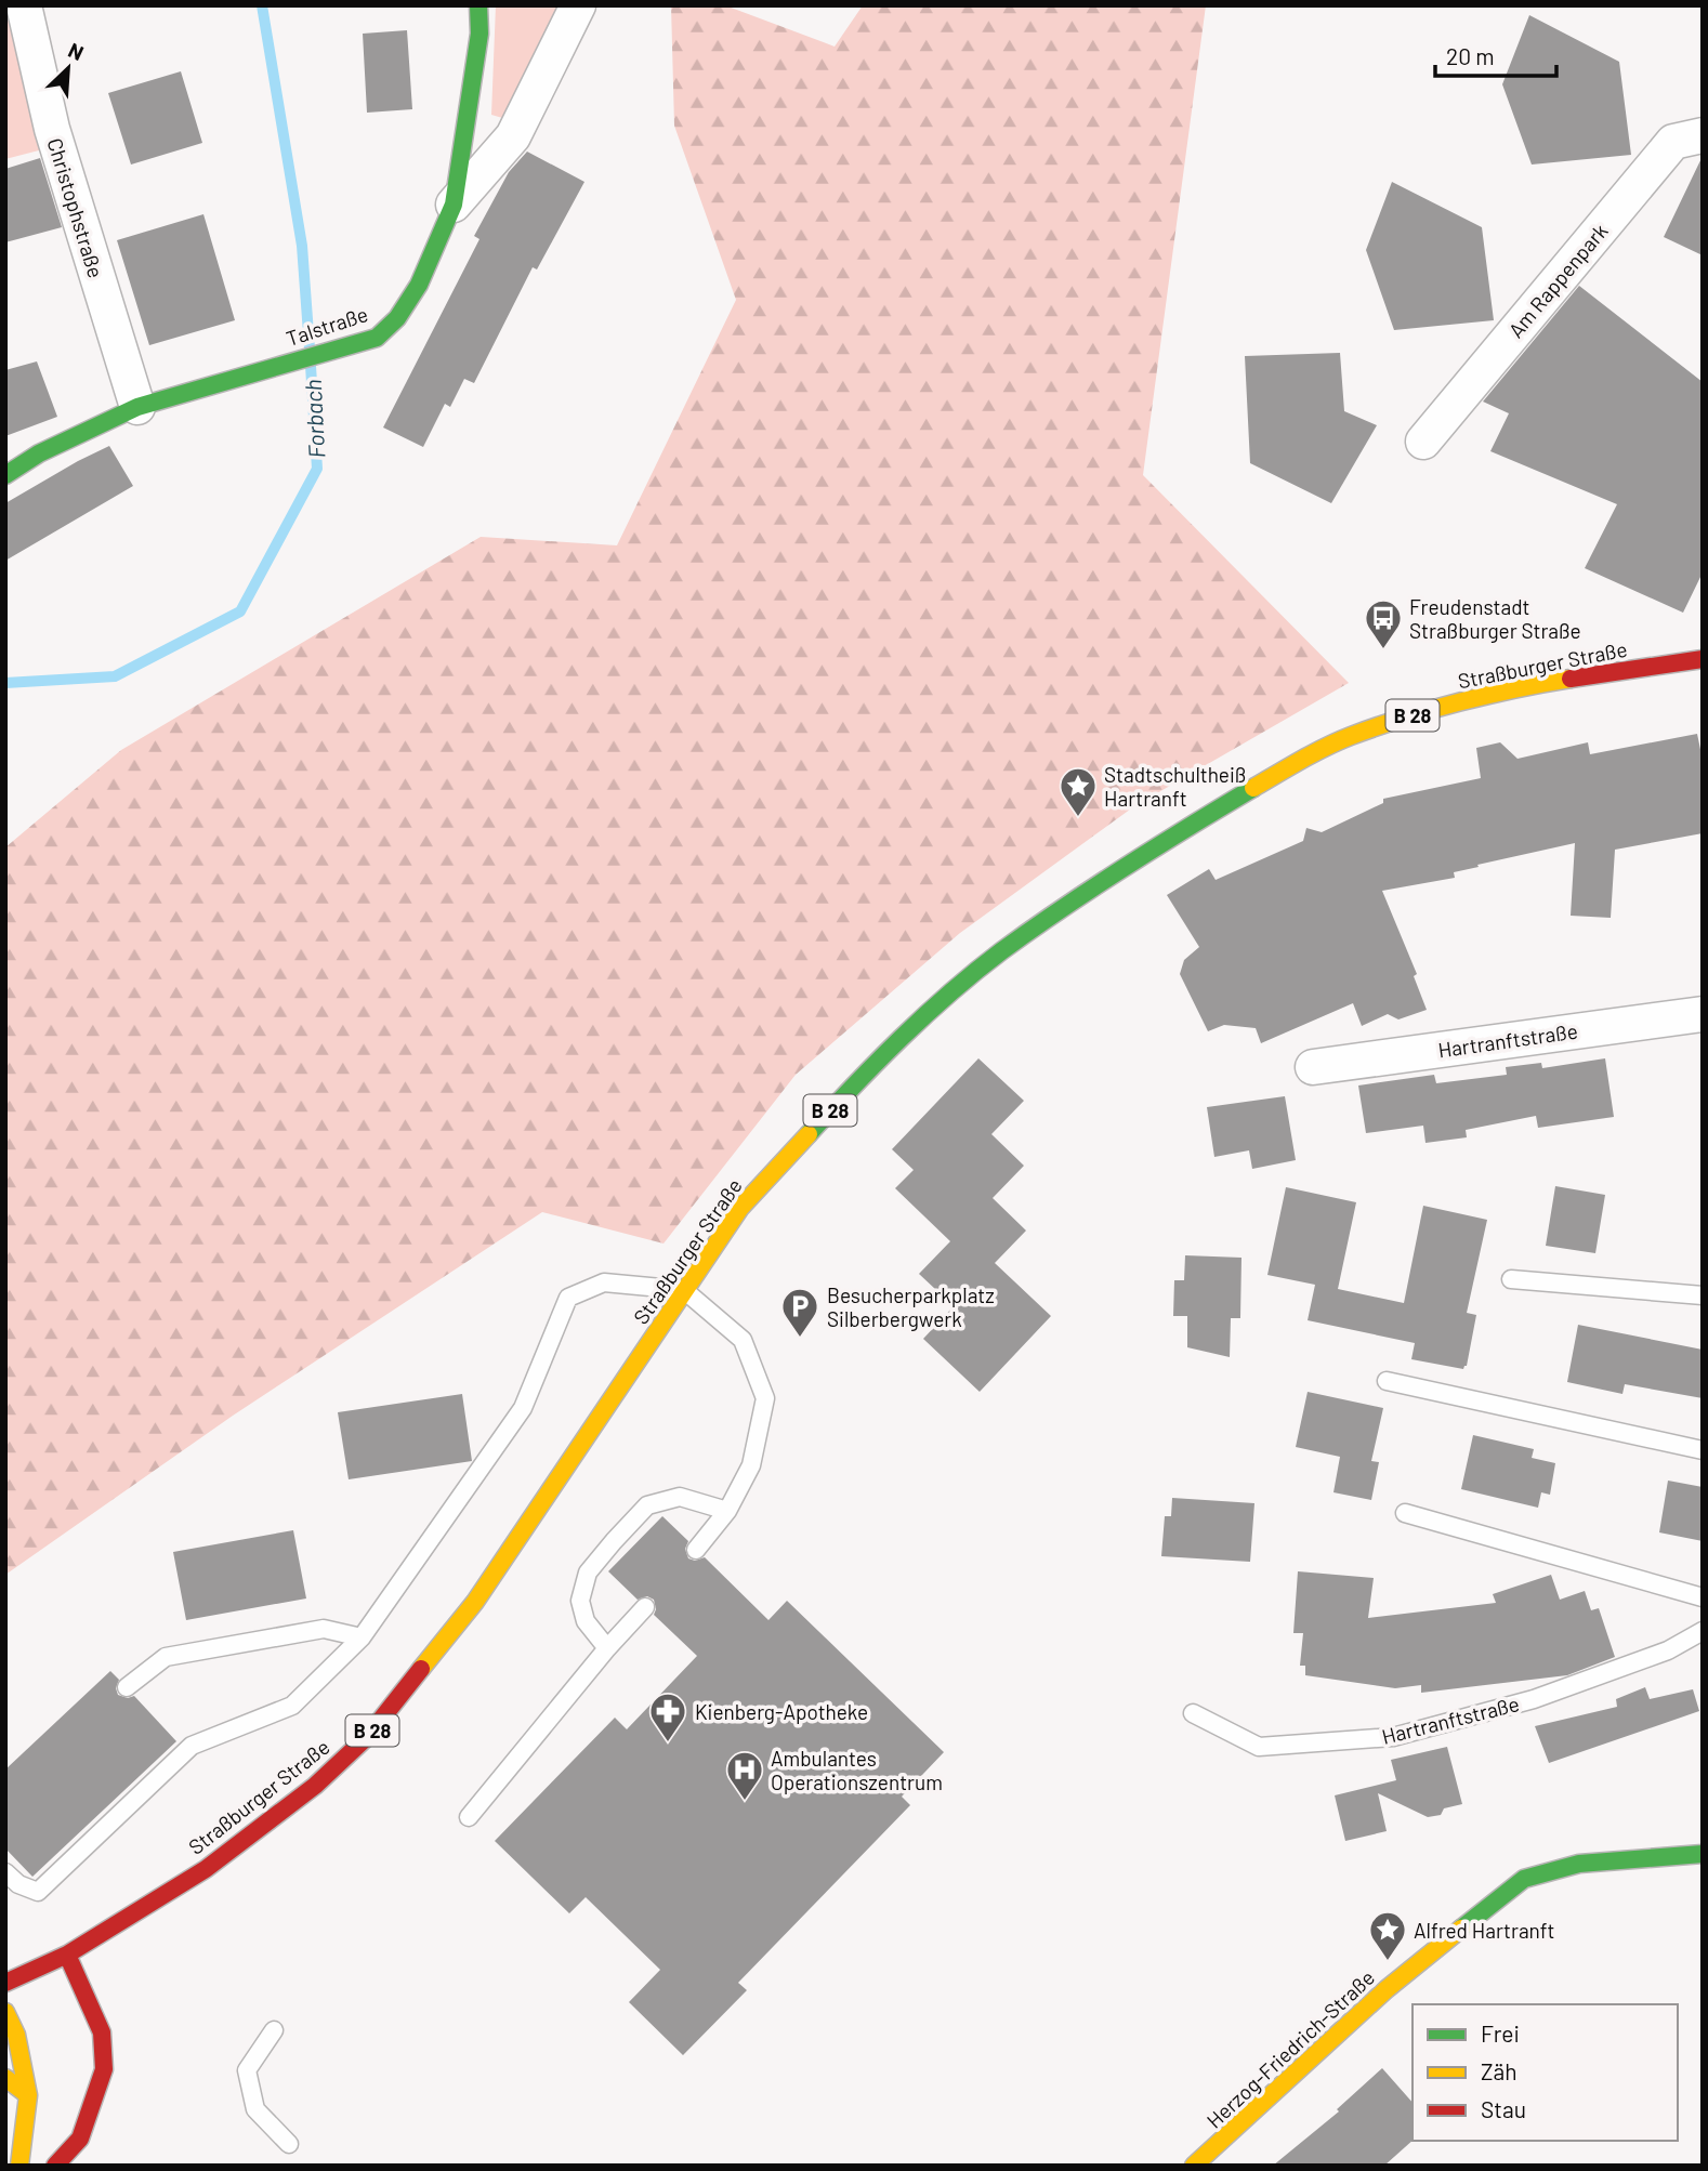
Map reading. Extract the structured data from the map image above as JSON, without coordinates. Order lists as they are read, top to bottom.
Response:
{
  "streets": {
    "main road": [
      "Talstraße",
      "Straßburger Straße",
      "B 28",
      "Herzog-Friedrich-Straße"
    ],
    "street": ["Christophstraße", "Am Rappenpark", "Hartranftstraße"]
  },
  "crossings": [
    ["Christophstraße", "Talstraße"]
  ],
  "water": ["Forbach"],
  "places": {
    "bus stop": ["Freudenstadt Straßburger Straße"],
    "place": ["Stadtschultheiß Hartranft", "Alfred Hartranft"],
    "parking": ["Besucherparkplatz Silberbergwerk"],
    "pharmacy": ["Kienberg-Apotheke"],
    "hospital": ["Ambulantes Operationszentrum"]
  },
  "legend": ["Frei", "Zäh", "Stau"],
  "scale_bar": "20 m",
  "north": "top right"
}
